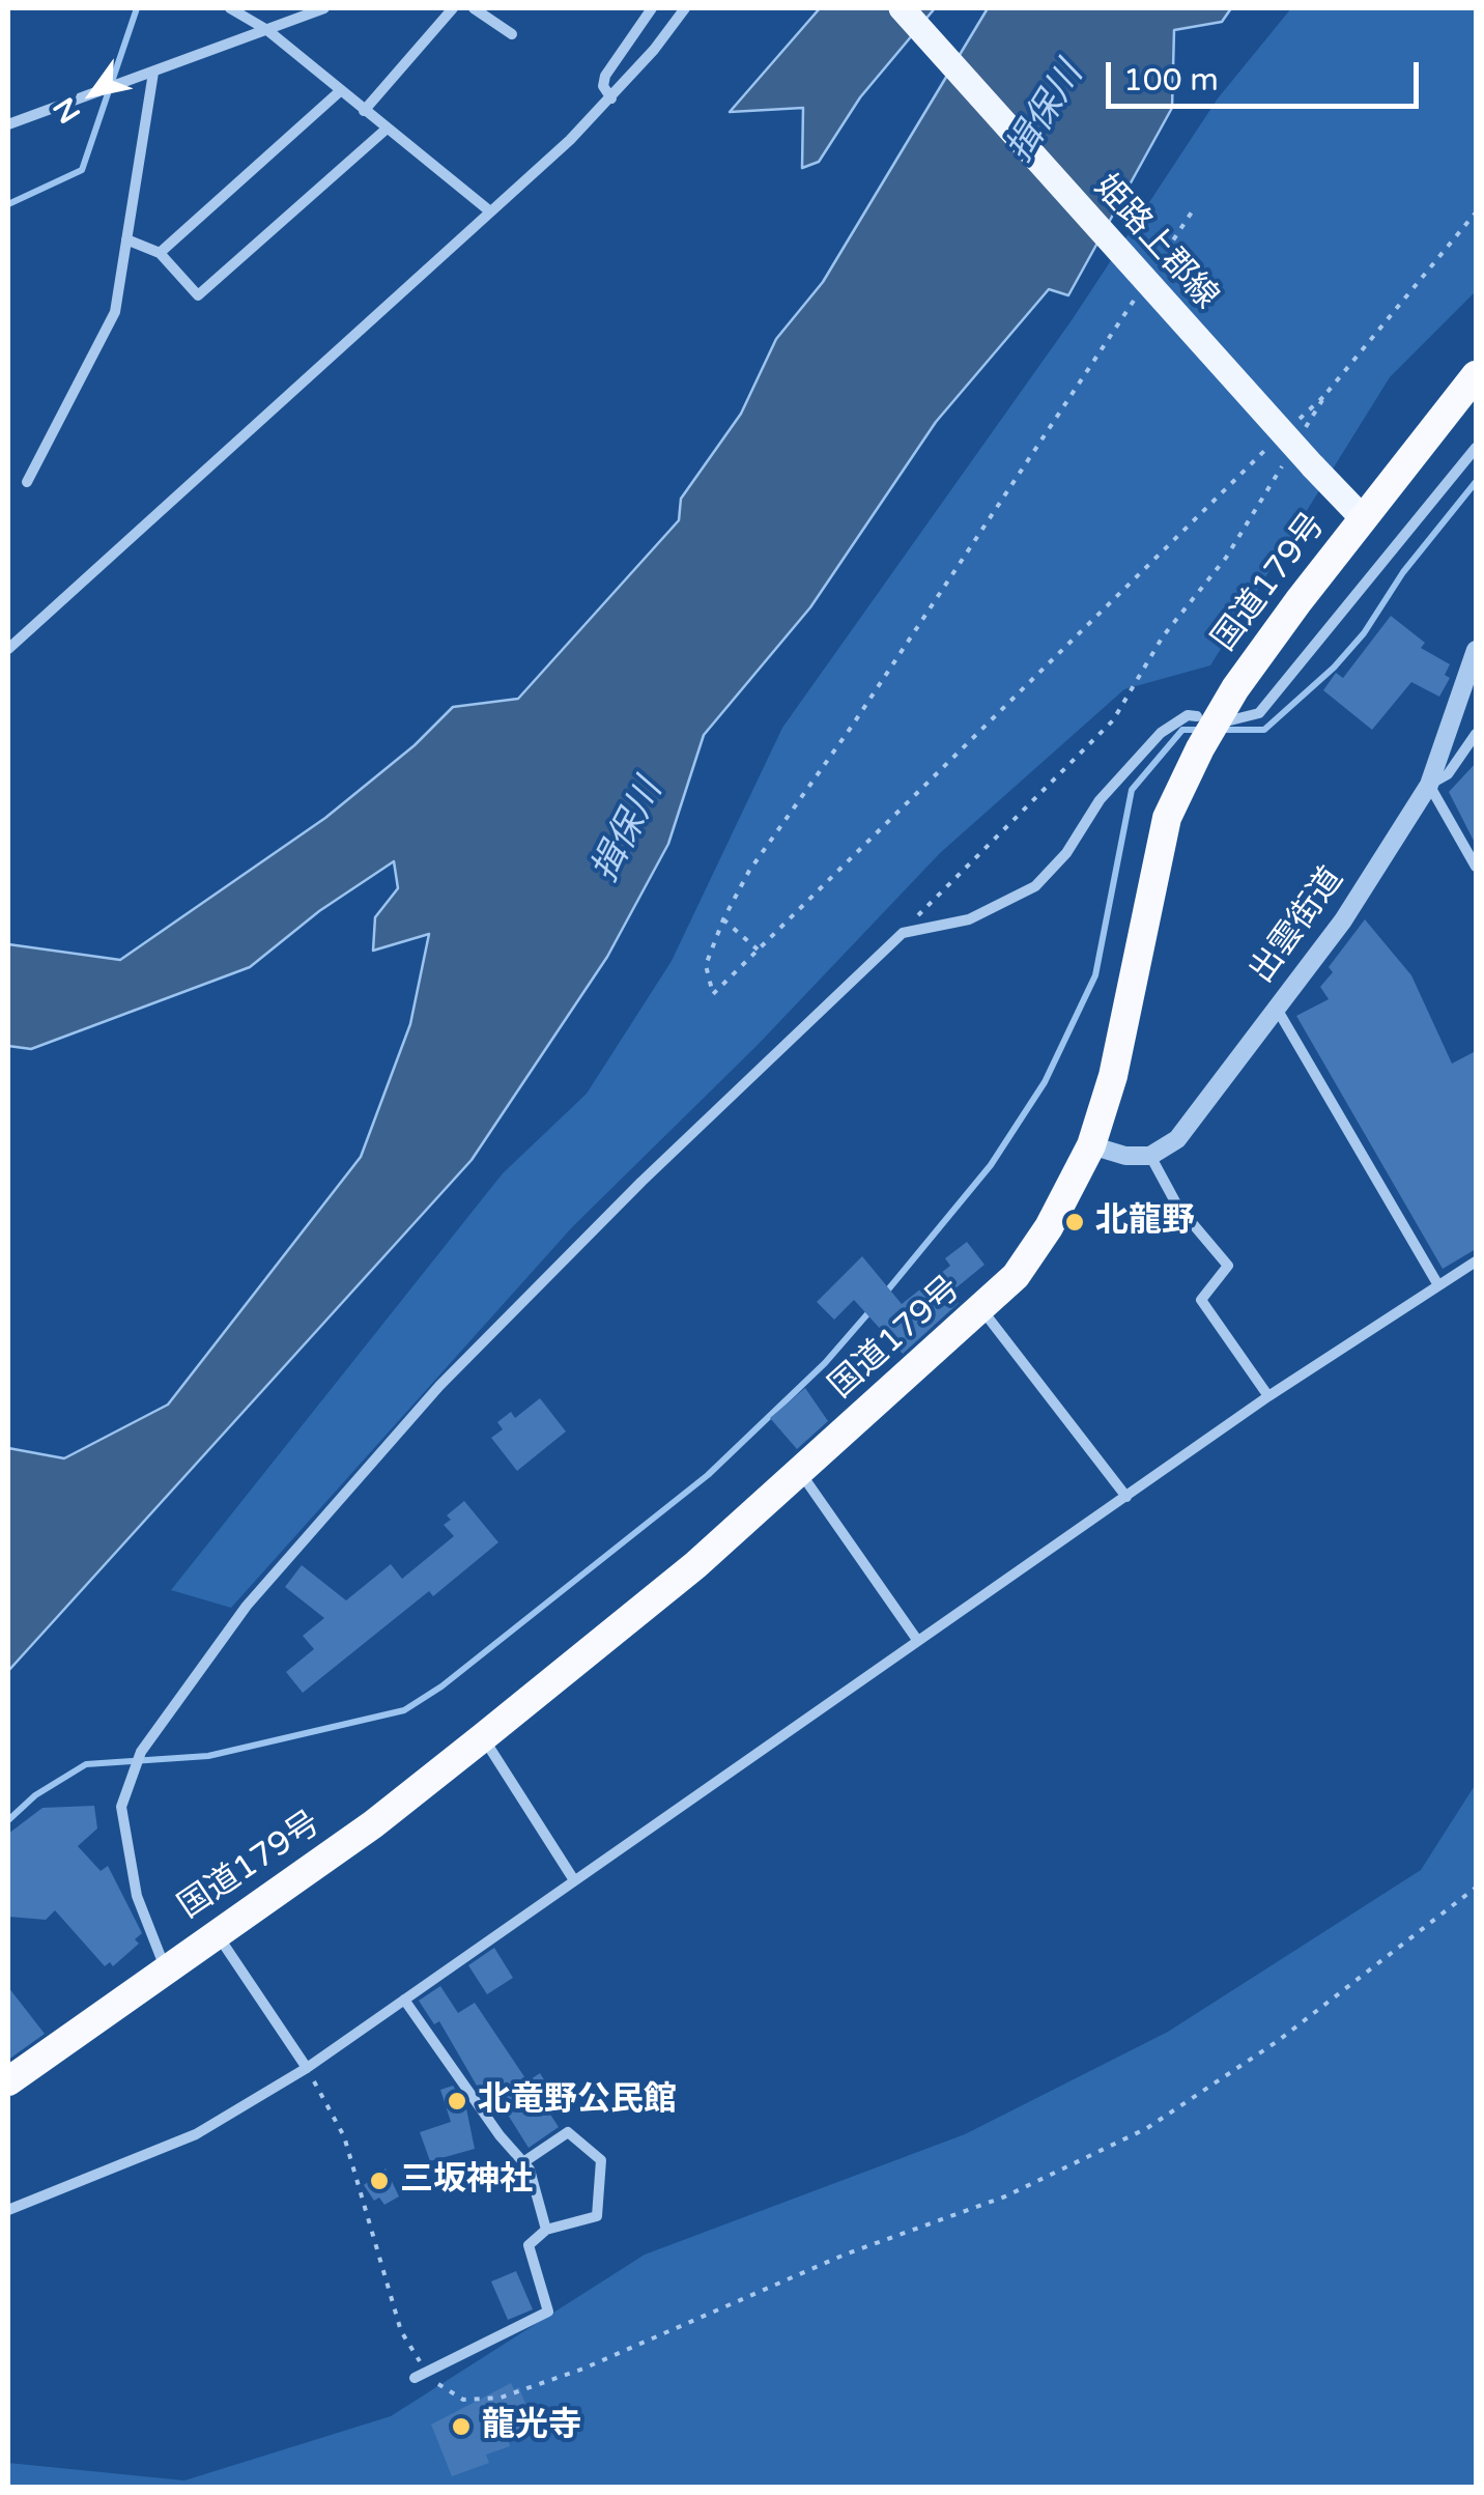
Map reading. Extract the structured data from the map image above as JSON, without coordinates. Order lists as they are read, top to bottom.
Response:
{
  "streets": {
    "highway": ["国道179号"],
    "main road": ["姫路上郡線"],
    "street": ["出雲街道"]
  },
  "crossings": [
    ["姫路上郡線", "国道179号"]
  ],
  "water": ["揖保川"],
  "places": [
    "北龍野",
    "北竜野公民館",
    "三坂神社",
    "龍光寺"
  ],
  "scale_bar": "100 m",
  "north": "bottom left"
}
